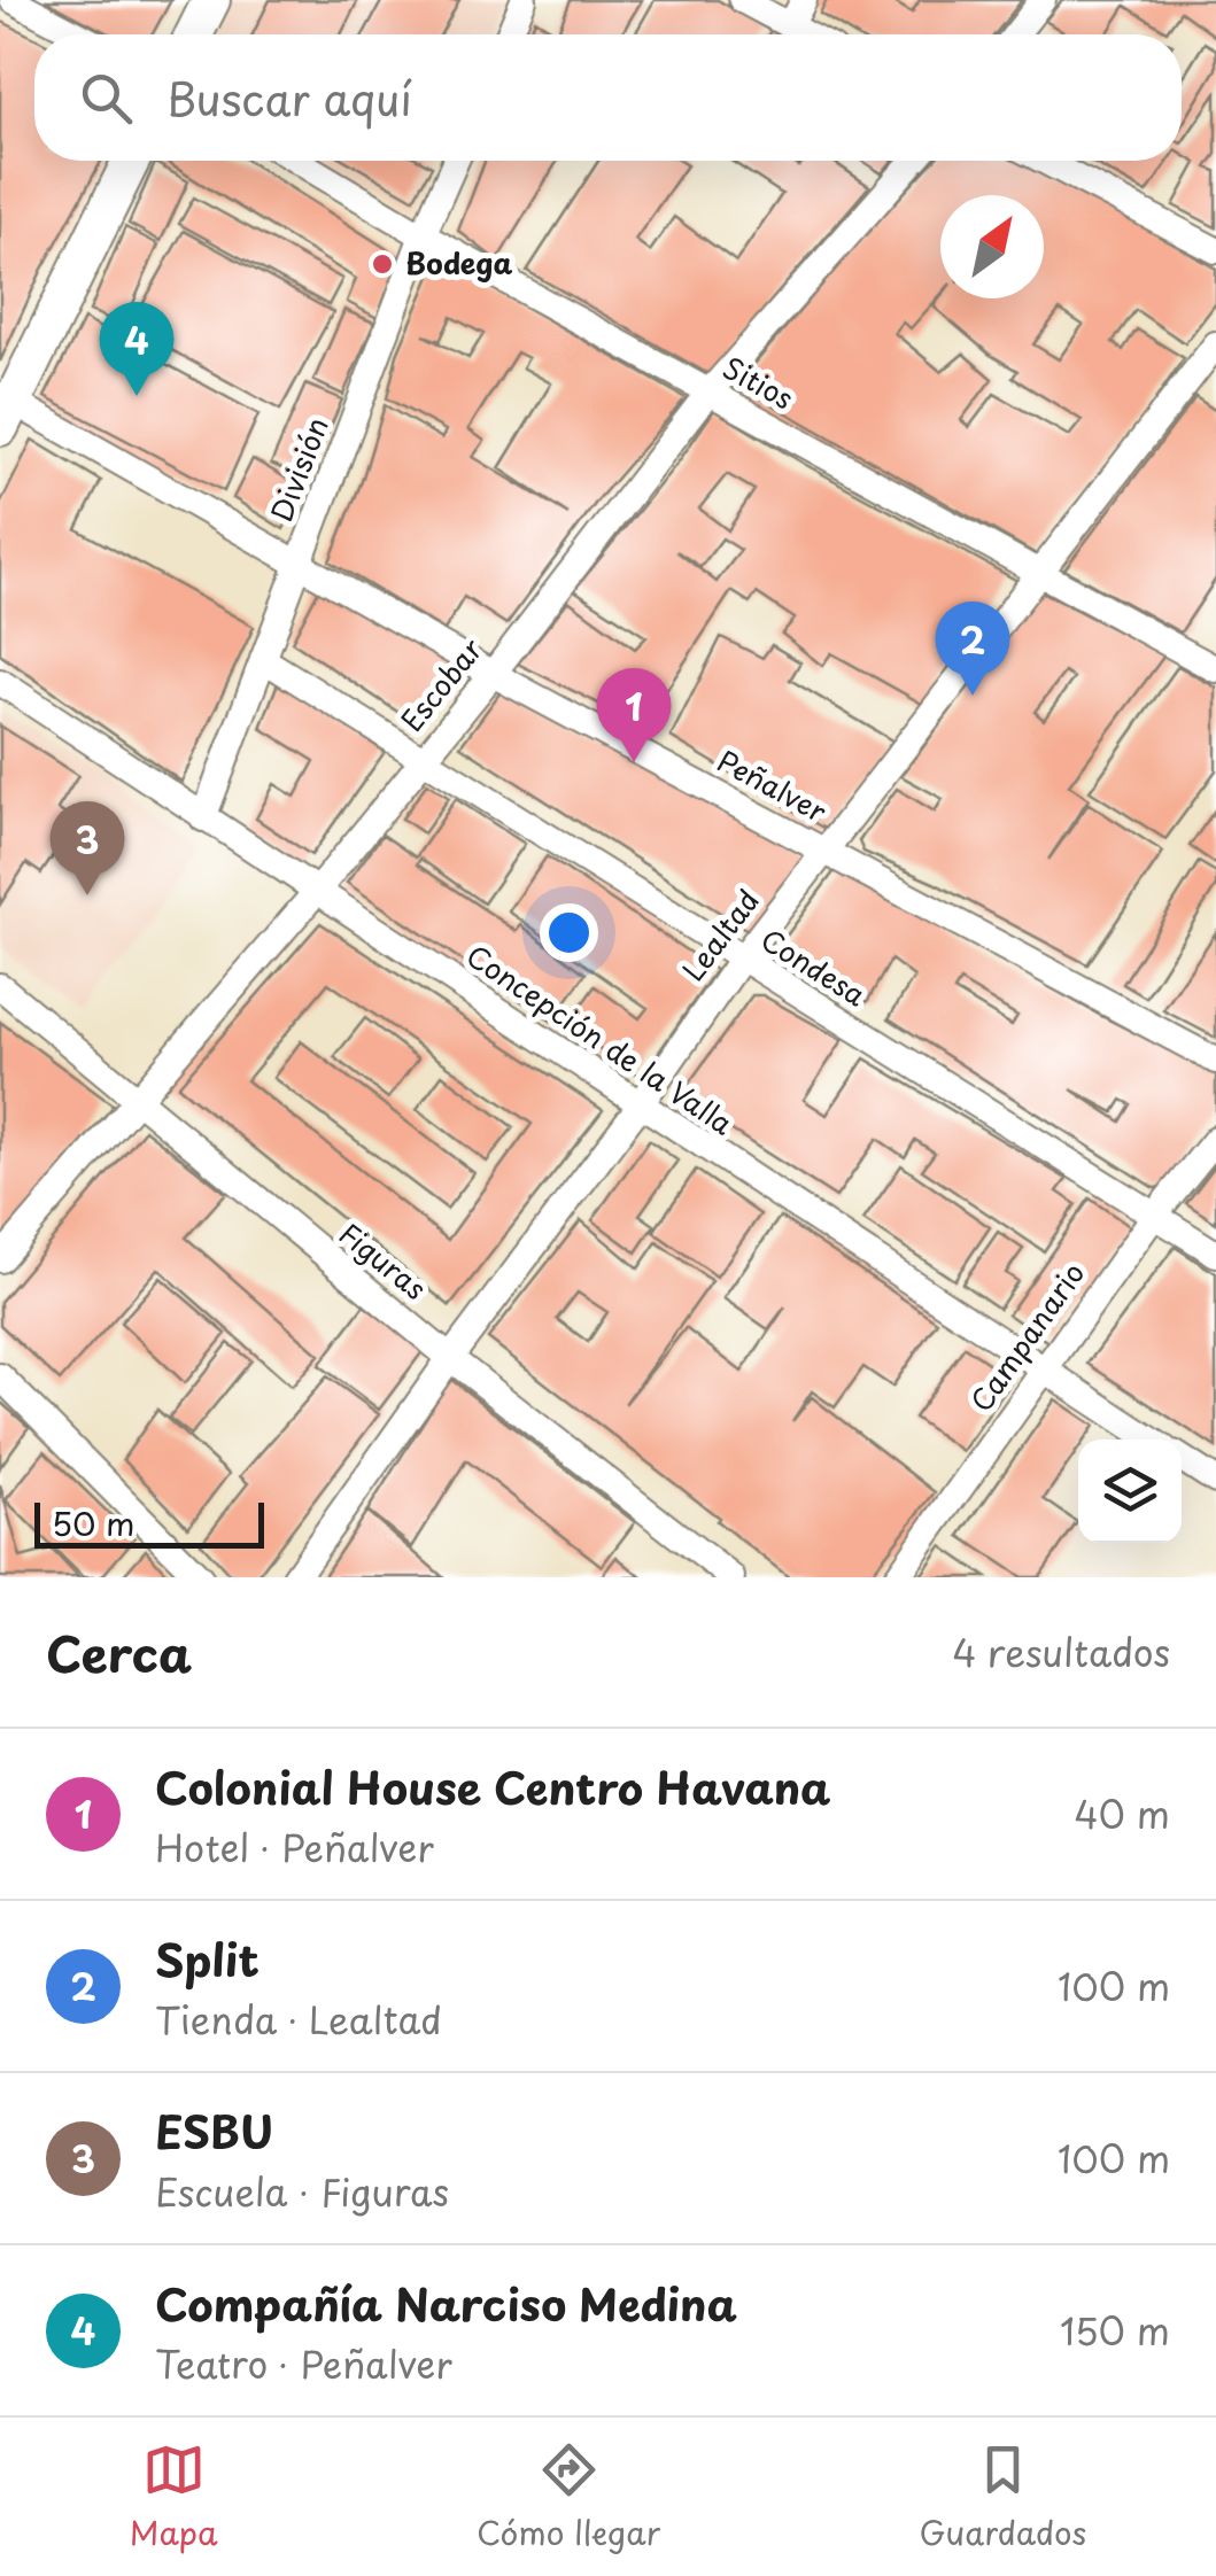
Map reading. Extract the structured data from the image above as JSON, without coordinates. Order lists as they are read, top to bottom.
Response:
{
  "streets": {
    "street": [
      "Sitios",
      "División",
      "Escobar",
      "Peñalver",
      "Lealtad",
      "Condesa",
      "Concepción de la Valla",
      "Figuras",
      "Campanario"
    ]
  },
  "crossings": [
    ["Sitios", "División"],
    ["Sitios", "Escobar"],
    ["Sitios", "Lealtad"],
    ["División", "Peñalver"],
    ["División", "Condesa"],
    ["División", "Concepción de la Valla"],
    ["Escobar", "Peñalver"],
    ["Escobar", "Condesa"],
    ["Escobar", "Concepción de la Valla"],
    ["Escobar", "Figuras"],
    ["Peñalver", "Lealtad"],
    ["Lealtad", "Condesa"],
    ["Lealtad", "Concepción de la Valla"],
    ["Lealtad", "Figuras"],
    ["Condesa", "Campanario"],
    ["Concepción de la Valla", "Campanario"]
  ],
  "places": ["Bodega"],
  "scale_bar": "50 m",
  "north": "top right",
  "page": {
    "search": "Buscar aquí",
    "pins": [
      "4",
      "2",
      "1",
      "3"
    ],
    "scale": "50 m",
    "heading": ["Cerca", "4 resultados"],
    "list": [
      {
        "mark": "1",
        "name": "Colonial House Centro Havana",
        "note": "Hotel · Peñalver",
        "value": "40 m"
      },
      {
        "mark": "2",
        "name": "Split",
        "note": "Tienda · Lealtad",
        "value": "100 m"
      },
      {
        "mark": "3",
        "name": "ESBU",
        "note": "Escuela · Figuras",
        "value": "100 m"
      },
      {
        "mark": "4",
        "name": "Compañía Narciso Medina",
        "note": "Teatro · Peñalver",
        "value": "150 m"
      }
    ],
    "nav": ["Mapa", "Cómo llegar", "Guardados"]
  }
}
